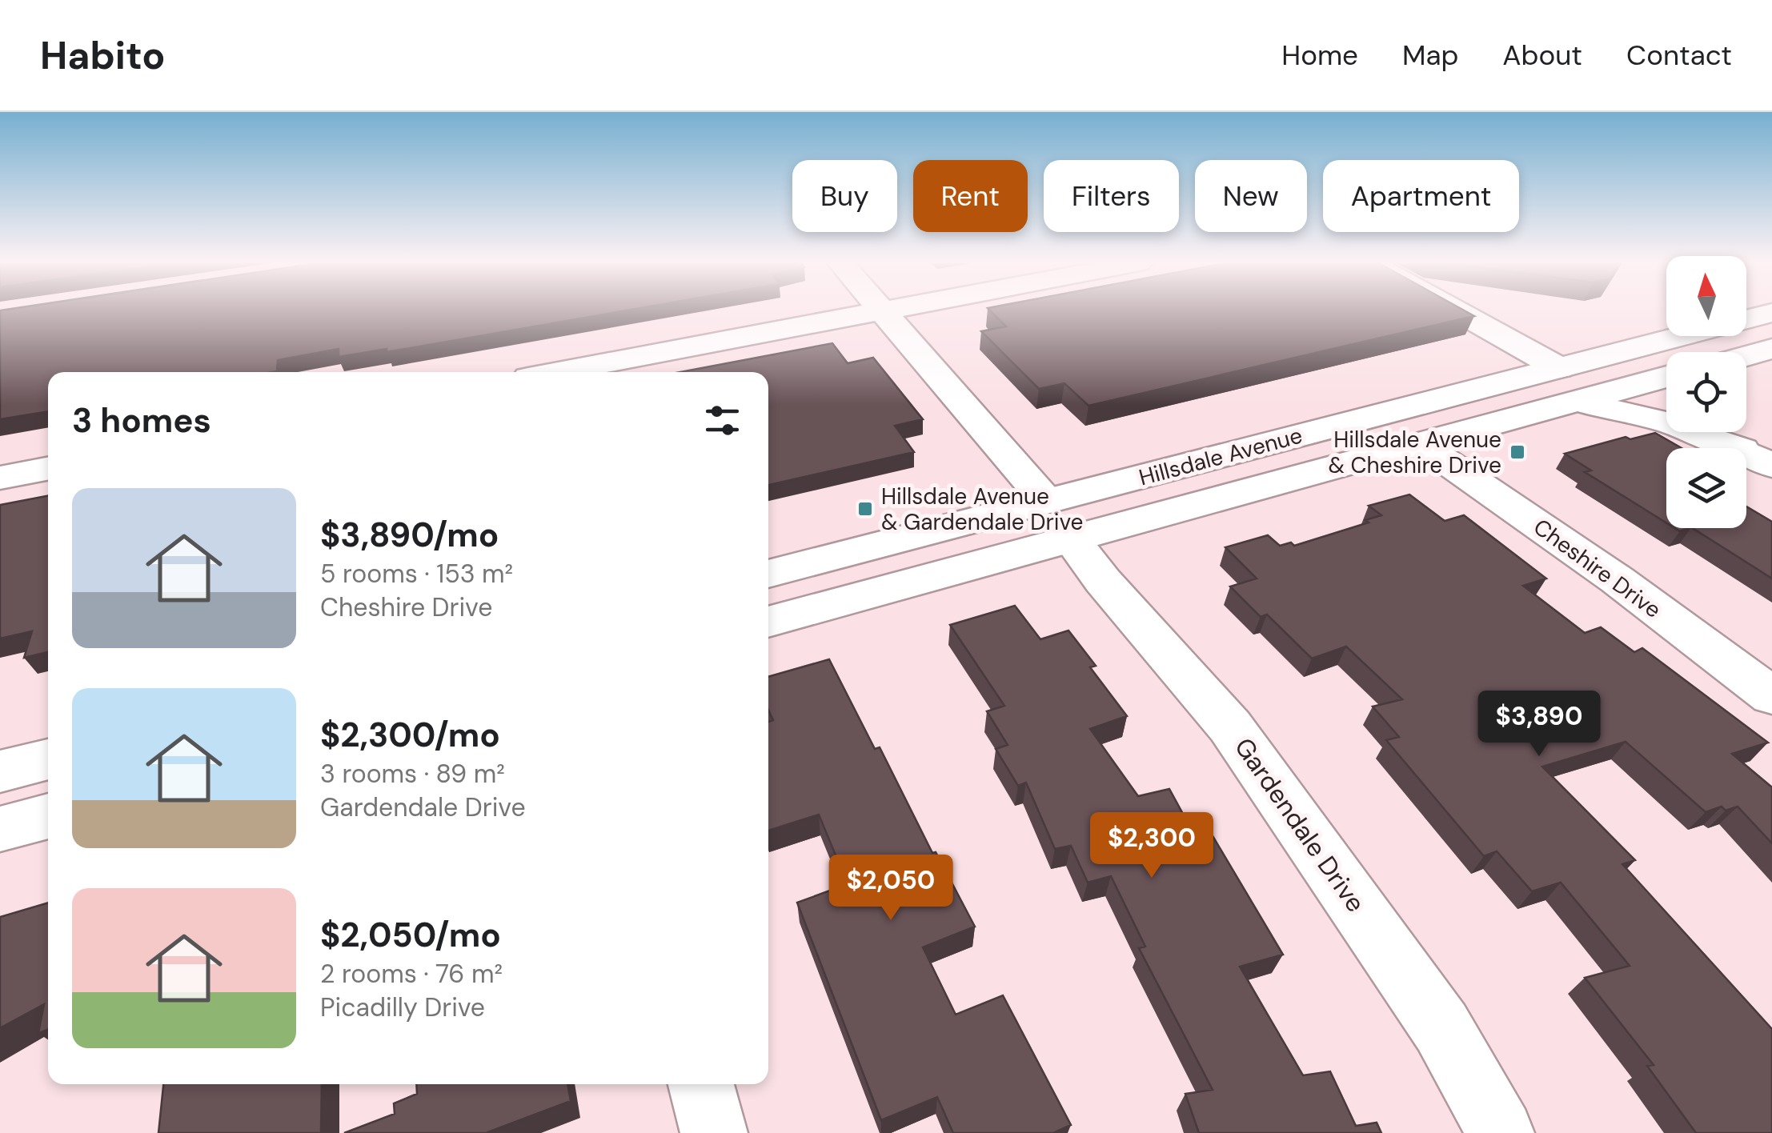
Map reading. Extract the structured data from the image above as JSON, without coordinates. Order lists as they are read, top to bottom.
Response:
{
  "streets": {
    "main road": ["Hillsdale Avenue", "Cheshire Drive", "Gardendale Drive"]
  },
  "crossings": [
    ["Hillsdale Avenue", "Cheshire Drive"],
    ["Hillsdale Avenue", "Gardendale Drive"]
  ],
  "places": {
    "transit": ["Hillsdale Avenue & Cheshire Drive", "Hillsdale Avenue & Gardendale Drive"]
  },
  "north": "top",
  "page": {
    "header": "Habito",
    "nav": [
      "Home",
      "Map",
      "About",
      "Contact"
    ],
    "chip": [
      "Buy",
      "Rent",
      "Filters",
      "New",
      "Apartment"
    ],
    "heading": "3 homes",
    "list": [
      {
        "name": "$3,890/mo",
        "note": "5 rooms · 153 m² · Cheshire Drive"
      },
      {
        "name": "$2,300/mo",
        "note": "3 rooms · 89 m² · Gardendale Drive"
      },
      {
        "name": "$2,050/mo",
        "note": "2 rooms · 76 m² · Picadilly Drive"
      }
    ],
    "price": ["$3,890", "$2,300", "$2,050"]
  }
}
